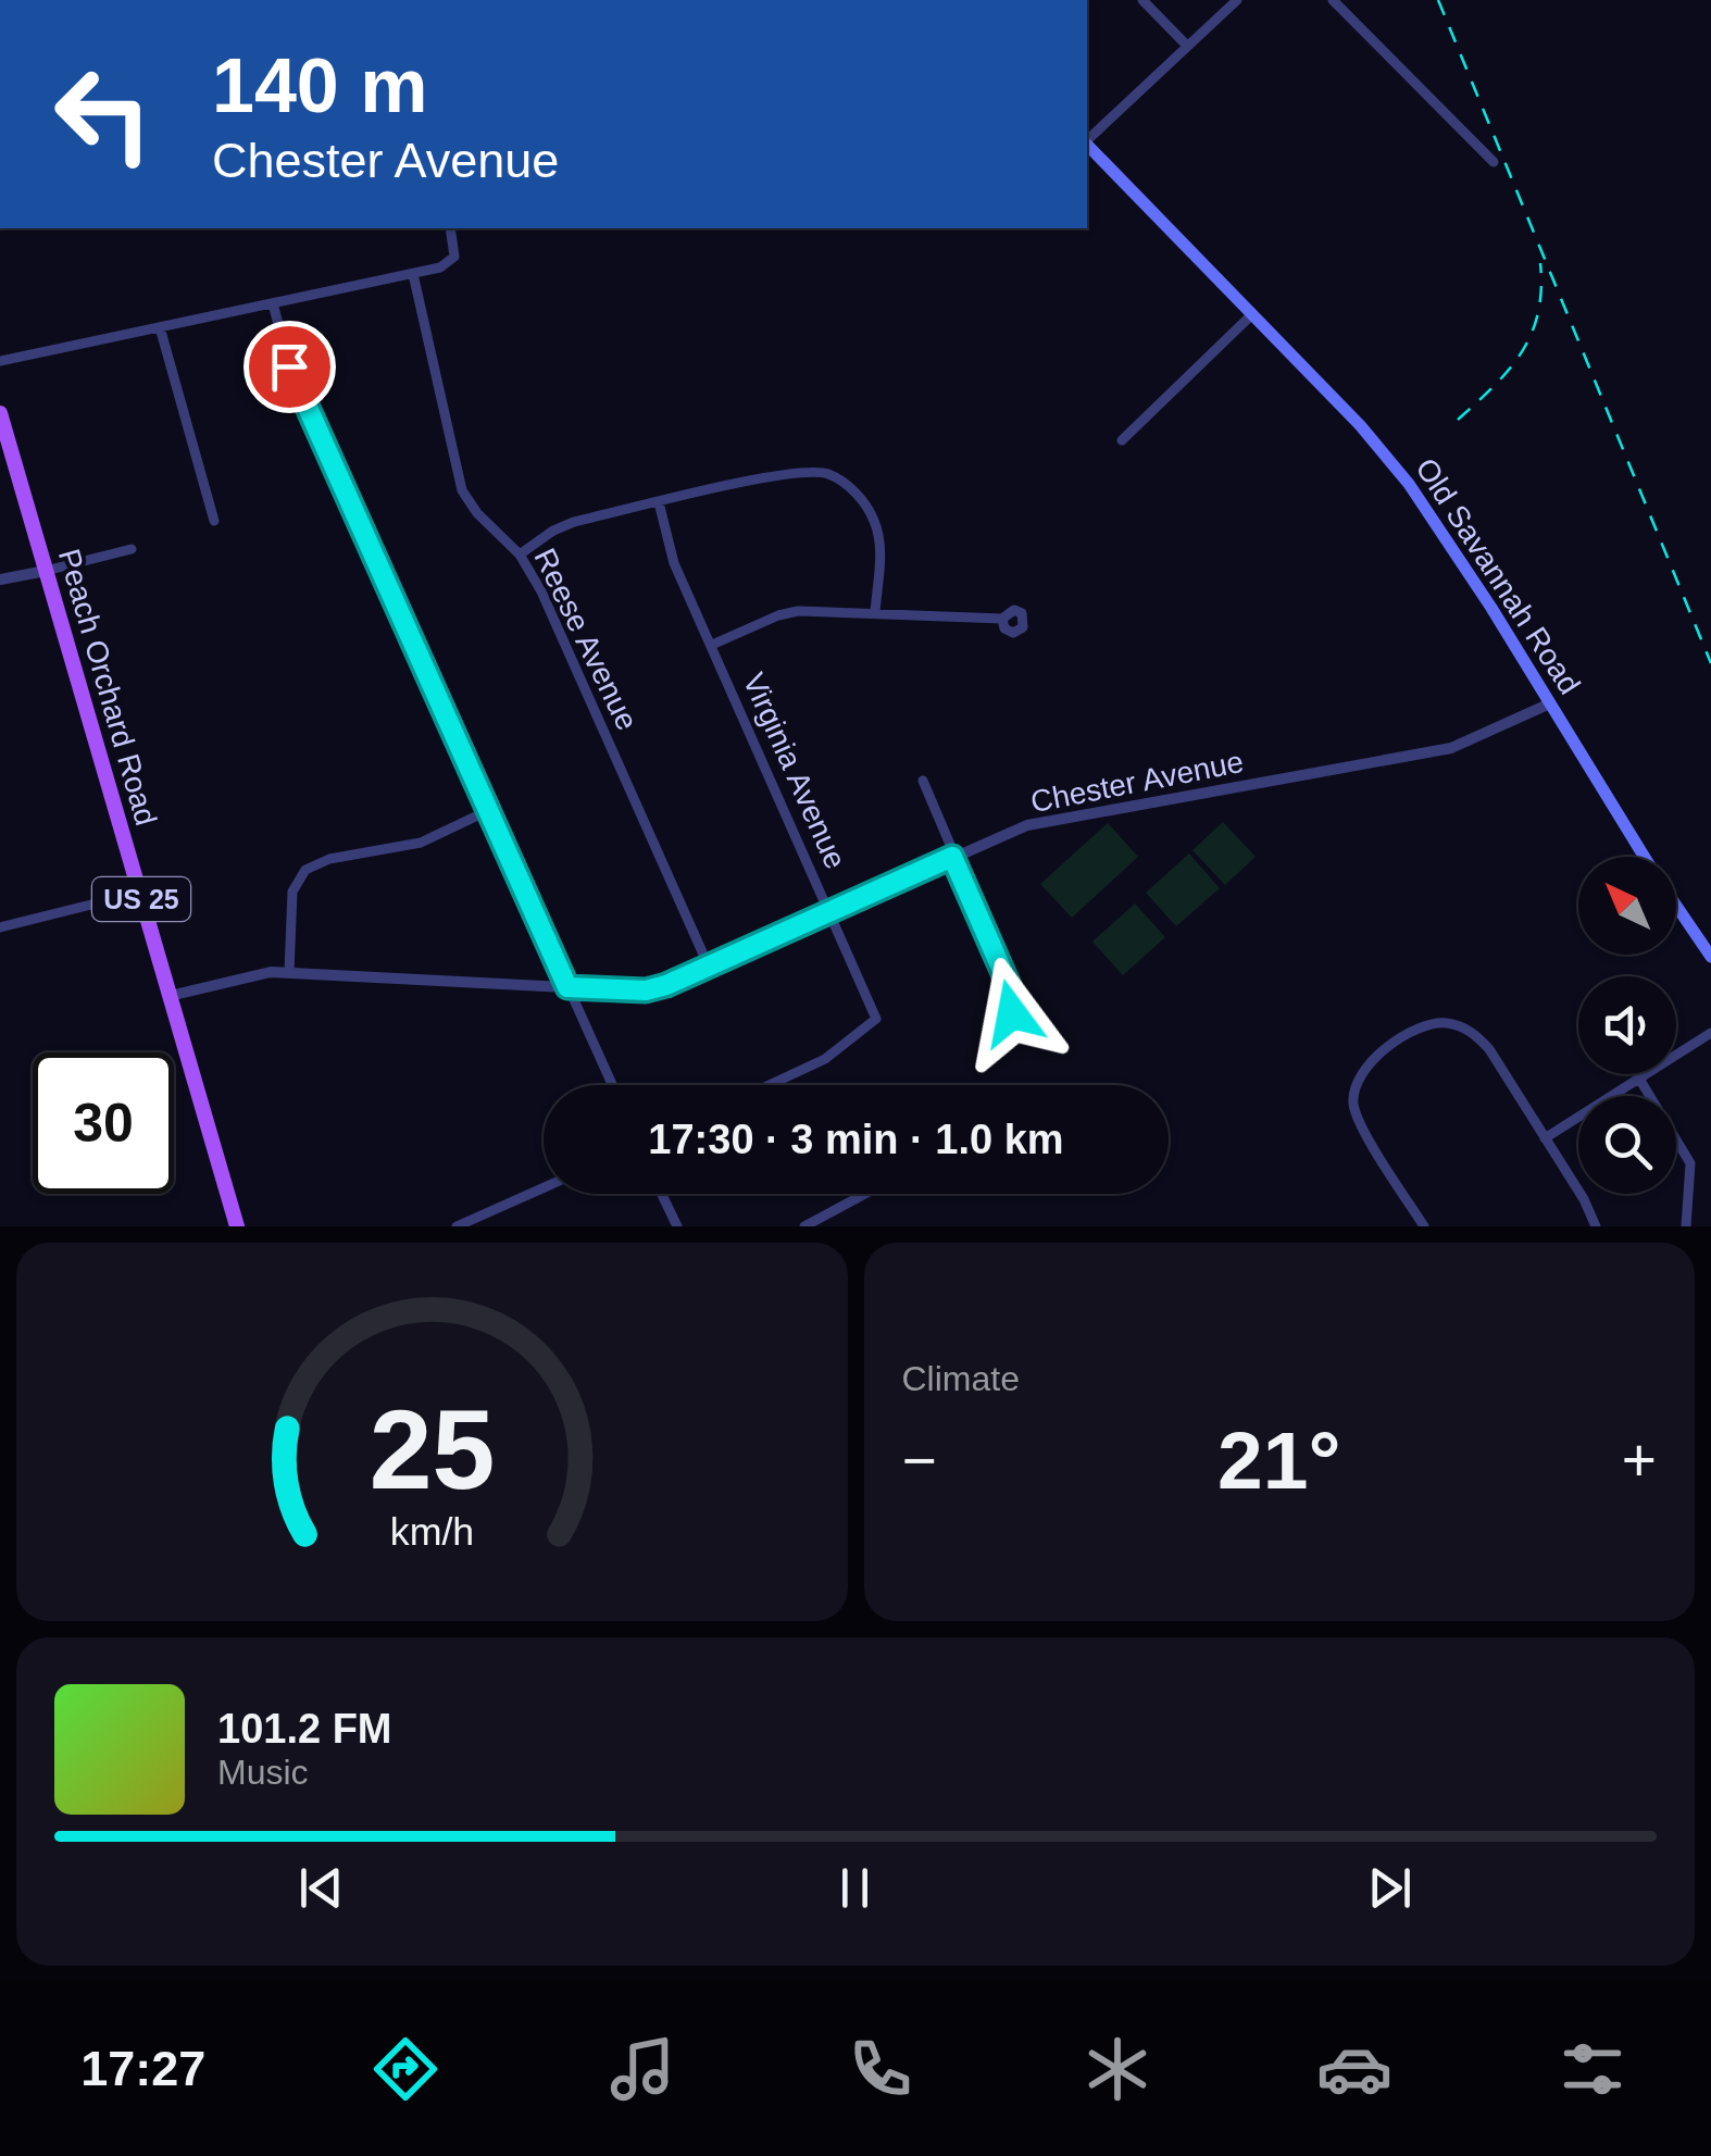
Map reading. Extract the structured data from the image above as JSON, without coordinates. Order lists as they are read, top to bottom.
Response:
{
  "streets": {
    "main road": ["Old Savannah Road", "Peach Orchard Road", "US 25"],
    "street": ["Reese Avenue", "Virginia Avenue", "Chester Avenue"]
  },
  "crossings": [
    ["Old Savannah Road", "Chester Avenue"],
    ["Reese Avenue", "Chester Avenue"],
    ["Peach Orchard Road", "Chester Avenue"],
    ["Virginia Avenue", "Chester Avenue"]
  ],
  "north": "top left",
  "page": {
    "turn": ["140 m", "Chester Avenue"],
    "limit": "30",
    "trip": "17:30 · 3 min · 1.0 km",
    "tile": "Climate",
    "heat": ["−", "21°", "+"],
    "song": ["101.2 FM", "Music"],
    "tabs": "17:27",
    "gauge": ["25", "km/h"]
  }
}
